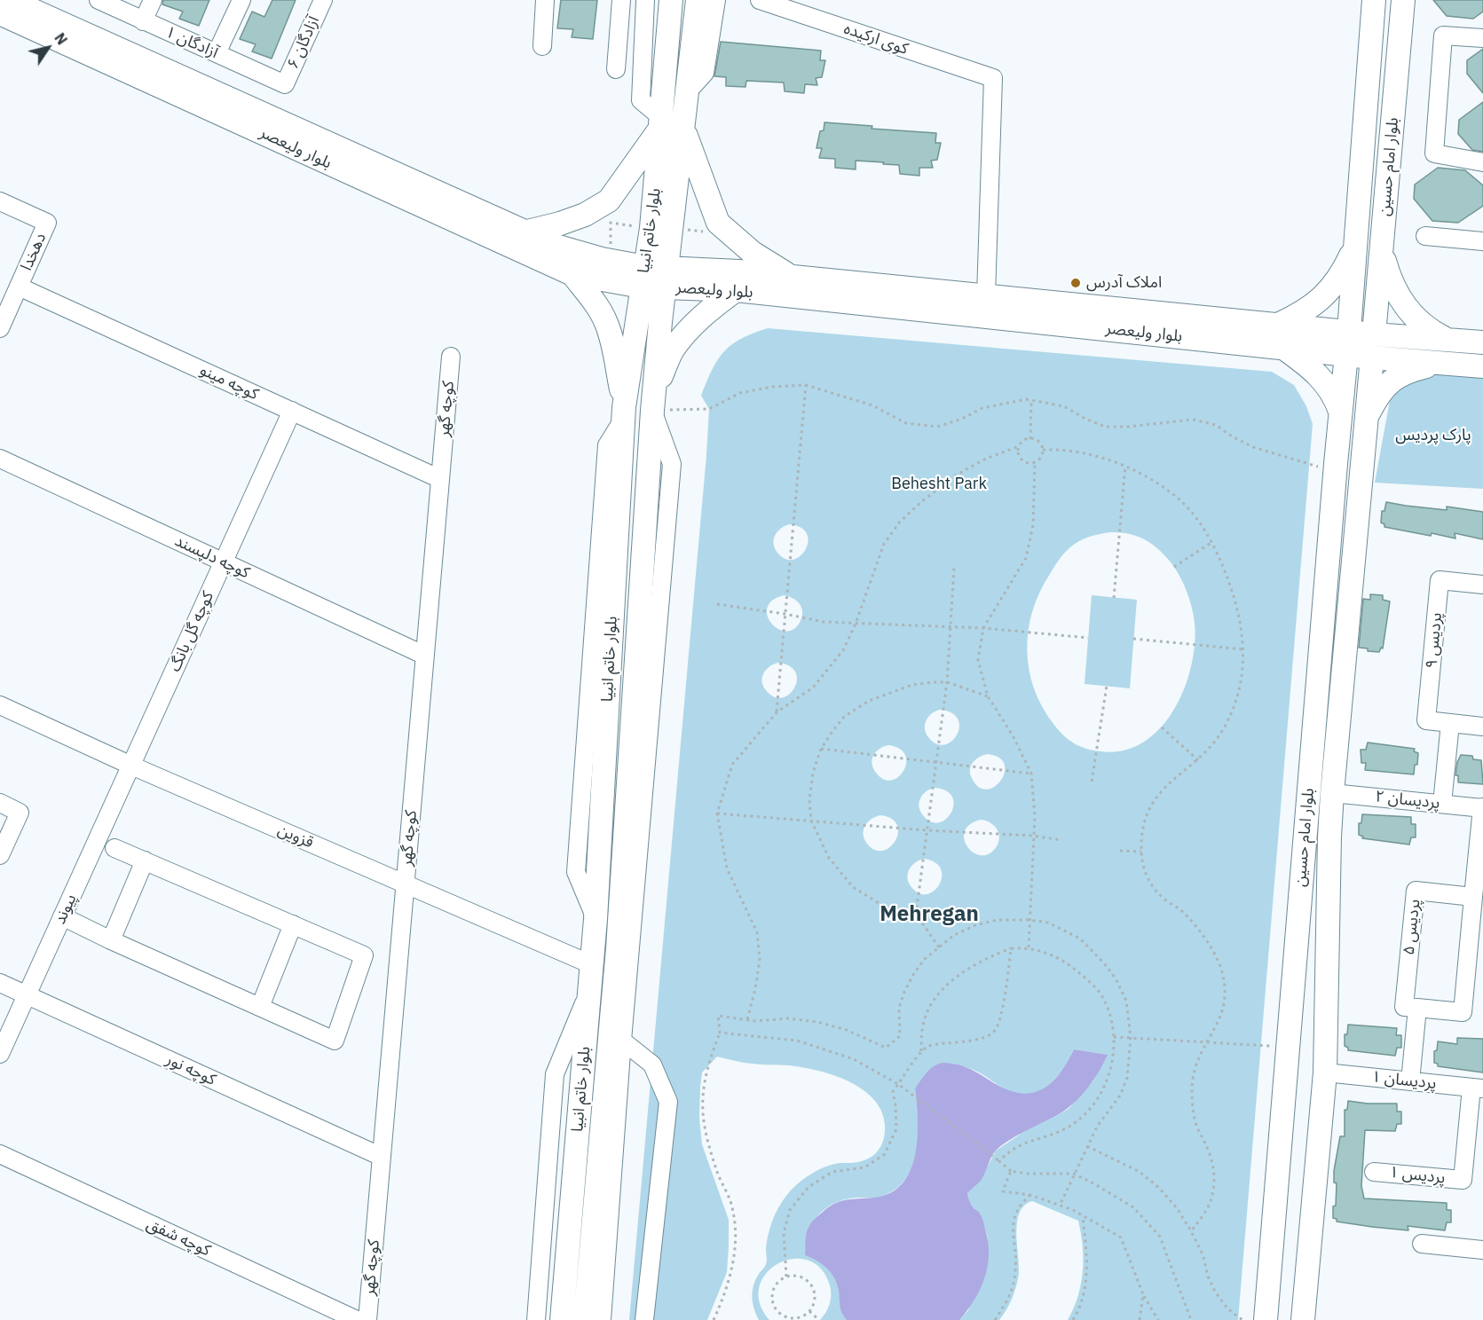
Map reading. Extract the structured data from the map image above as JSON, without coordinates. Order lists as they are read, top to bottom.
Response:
{
  "streets": {
    "main road": ["بلوار ولیعصر", "بلوار امام حسین", "بلوار خاتم انبیا"],
    "street": [
      "کوی ارکیده",
      "آزادگان ۱",
      "آزادگان ۶",
      "دهخدا",
      "کوچه مینو",
      "کوچه گهر",
      "کوچه دلپسند",
      "کوچه گل بانگ",
      "پردیس ۹",
      "پردیسان ۲",
      "قزوین",
      "پیوند",
      "پردیس ۵",
      "کوچه نور",
      "پردیسان ۱",
      "پردیس ۱",
      "کوچه شفق"
    ]
  },
  "crossings": [
    ["کوی ارکیده", "بلوار ولیعصر"],
    ["آزادگان ۱", "آزادگان ۶"],
    ["بلوار ولیعصر", "بلوار امام حسین"],
    ["بلوار ولیعصر", "بلوار خاتم انبیا"],
    ["بلوار امام حسین", "پردیسان ۲"],
    ["بلوار امام حسین", "پردیسان ۱"],
    ["بلوار خاتم انبیا", "قزوین"],
    ["دهخدا", "کوچه مینو"],
    ["کوچه مینو", "کوچه گهر"],
    ["کوچه مینو", "کوچه گل بانگ"],
    ["کوچه گهر", "کوچه دلپسند"],
    ["کوچه گهر", "قزوین"],
    ["کوچه گهر", "کوچه نور"],
    ["کوچه دلپسند", "کوچه گل بانگ"],
    ["کوچه گل بانگ", "قزوین"],
    ["کوچه گل بانگ", "پیوند"],
    ["قزوین", "پیوند"],
    ["پیوند", "کوچه نور"],
    ["پردیسان ۱", "پردیس ۱"]
  ],
  "districts": ["Mehregan"],
  "parks": ["پارک پردیس", "Behesht Park"],
  "places": ["املاک آدرس"],
  "north": "top right"
}
